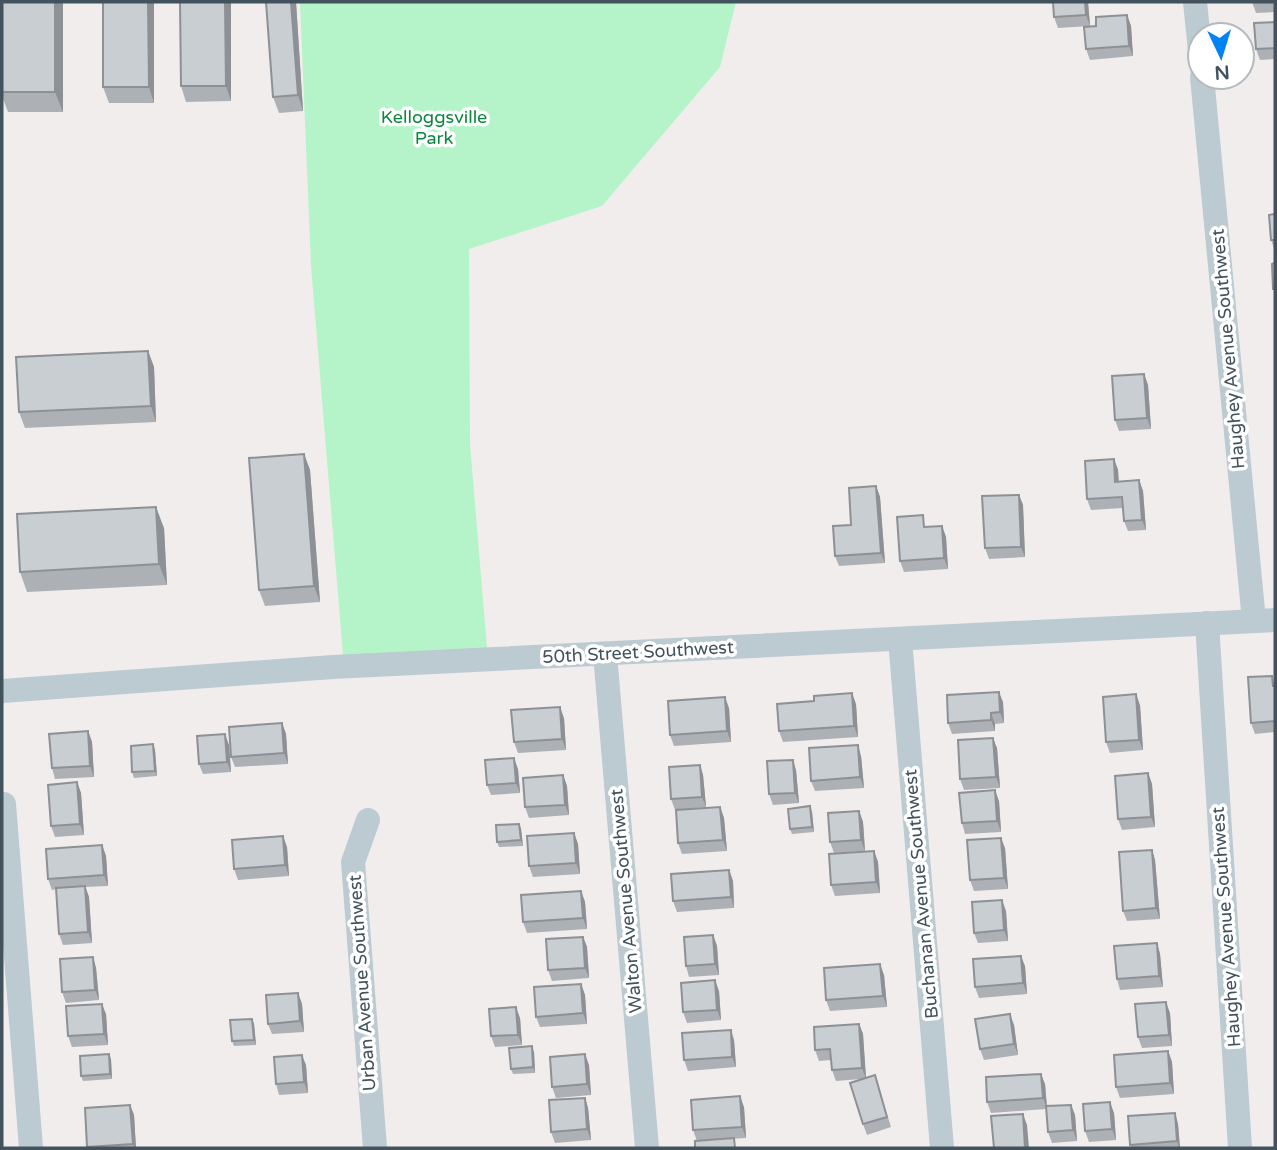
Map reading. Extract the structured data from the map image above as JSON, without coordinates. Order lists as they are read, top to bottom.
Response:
{
  "streets": {
    "street": [
      "Haughey Avenue Southwest",
      "50th Street Southwest",
      "Buchanan Avenue Southwest",
      "Walton Avenue Southwest",
      "Urban Avenue Southwest"
    ]
  },
  "crossings": [
    ["Haughey Avenue Southwest", "50th Street Southwest"],
    ["50th Street Southwest", "Buchanan Avenue Southwest"],
    ["50th Street Southwest", "Walton Avenue Southwest"]
  ],
  "parks": ["Kelloggsville Park"],
  "north": "bottom"
}
